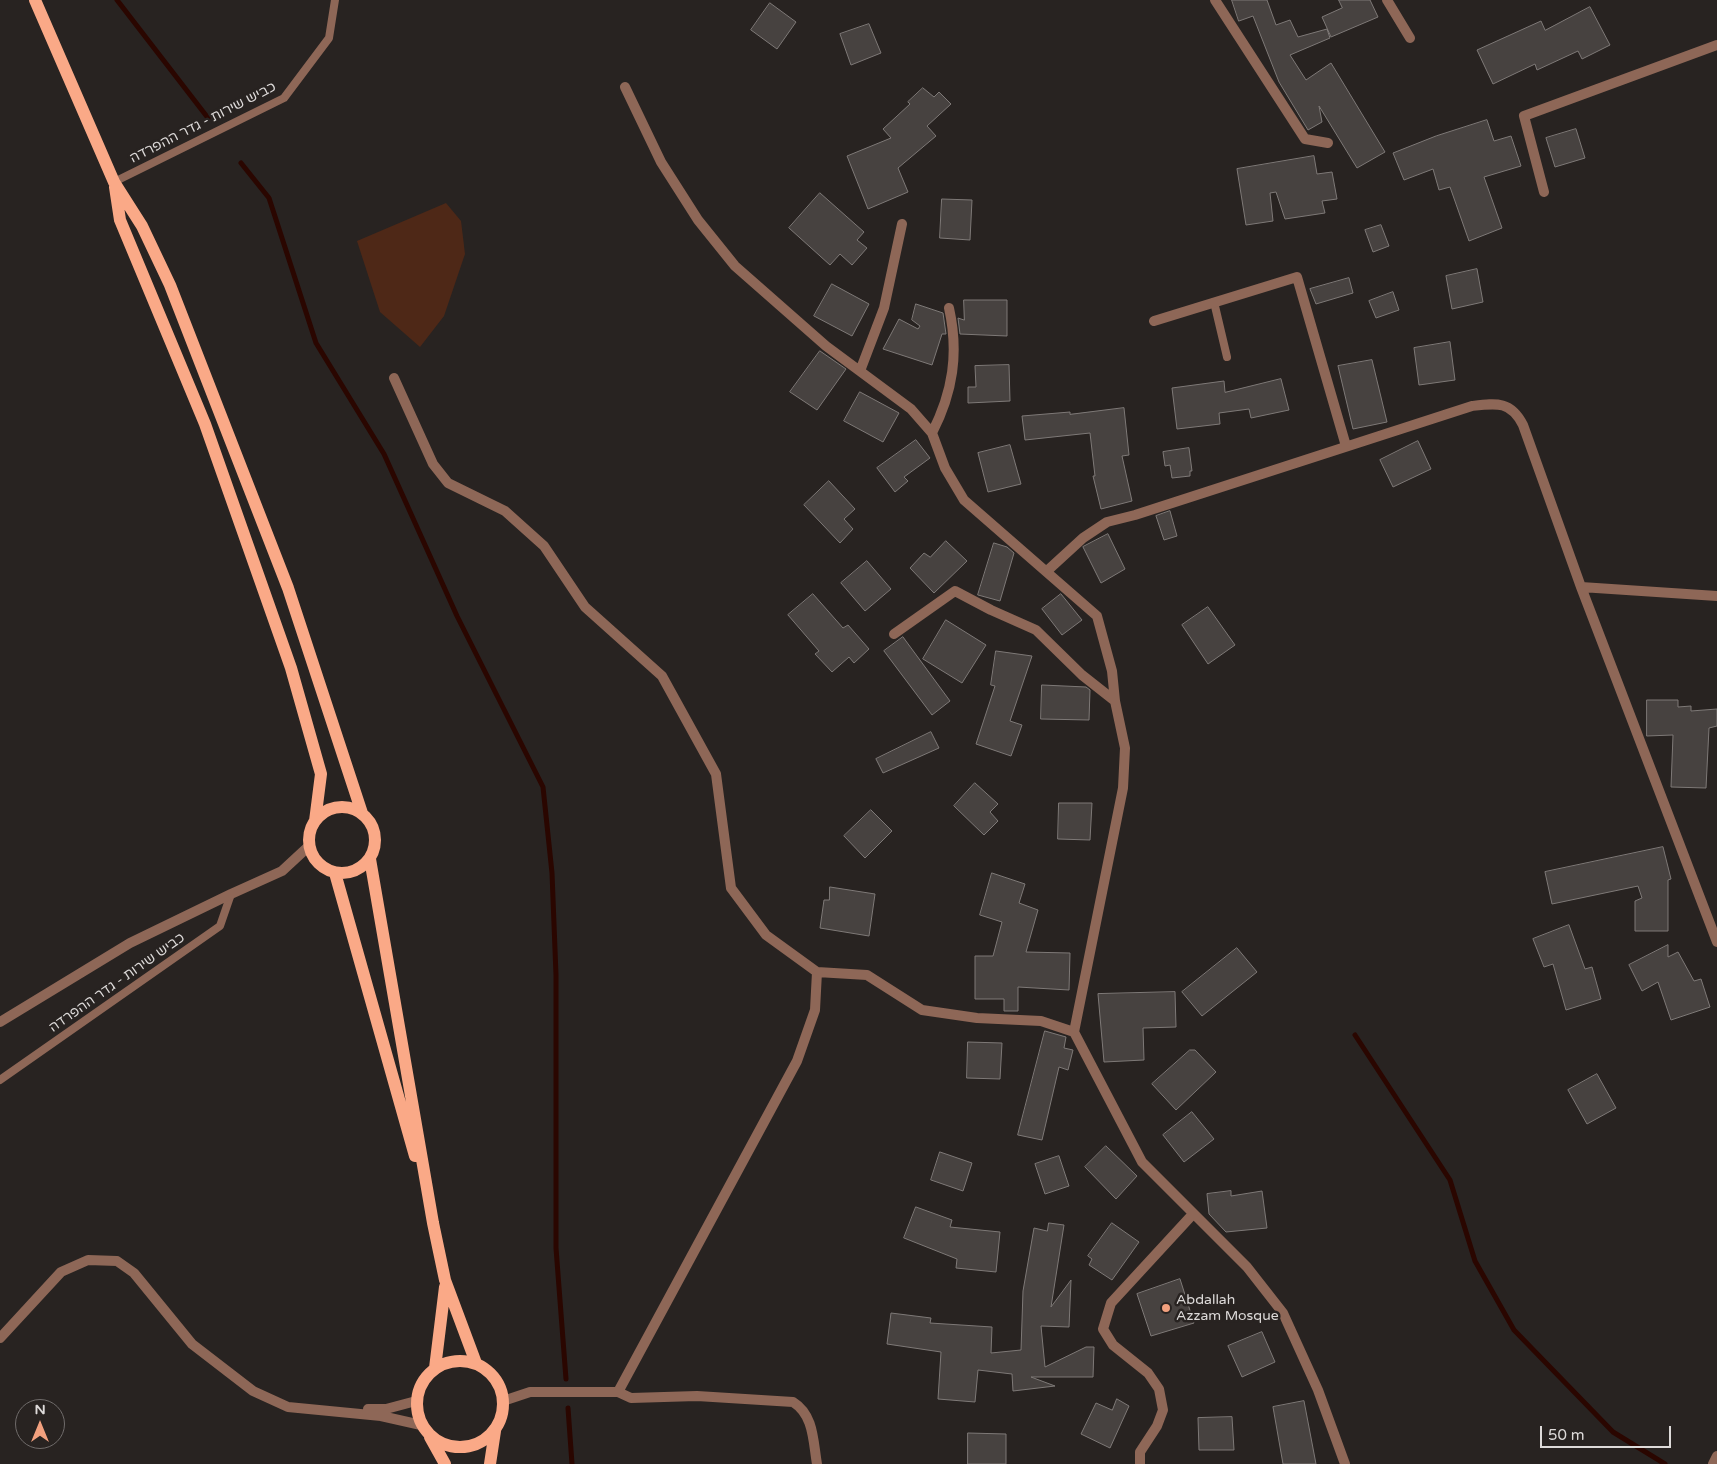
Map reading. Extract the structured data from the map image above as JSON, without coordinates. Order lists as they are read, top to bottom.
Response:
{
  "streets": {
    "lane": ["כביש שירות - גדר ההפרדה"]
  },
  "places": ["Abdallah Azzam Mosque"],
  "scale_bar": "50 m",
  "north": "top"
}
